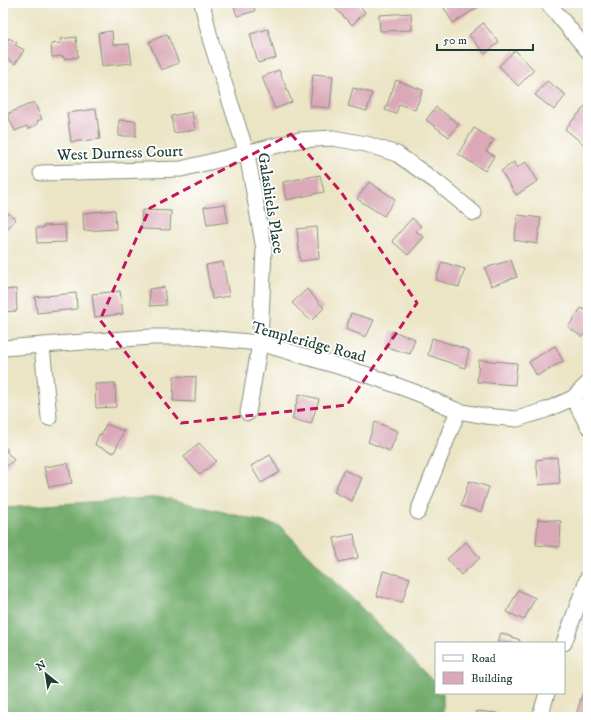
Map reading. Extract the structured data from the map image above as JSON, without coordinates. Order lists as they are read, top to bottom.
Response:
{
  "streets": {
    "street": ["West Durness Court", "Galashiels Place", "Templeridge Road"]
  },
  "crossings": [
    ["West Durness Court", "Galashiels Place"],
    ["Galashiels Place", "Templeridge Road"]
  ],
  "legend": ["Road", "Building"],
  "scale_bar": "50 m",
  "north": "top left"
}
